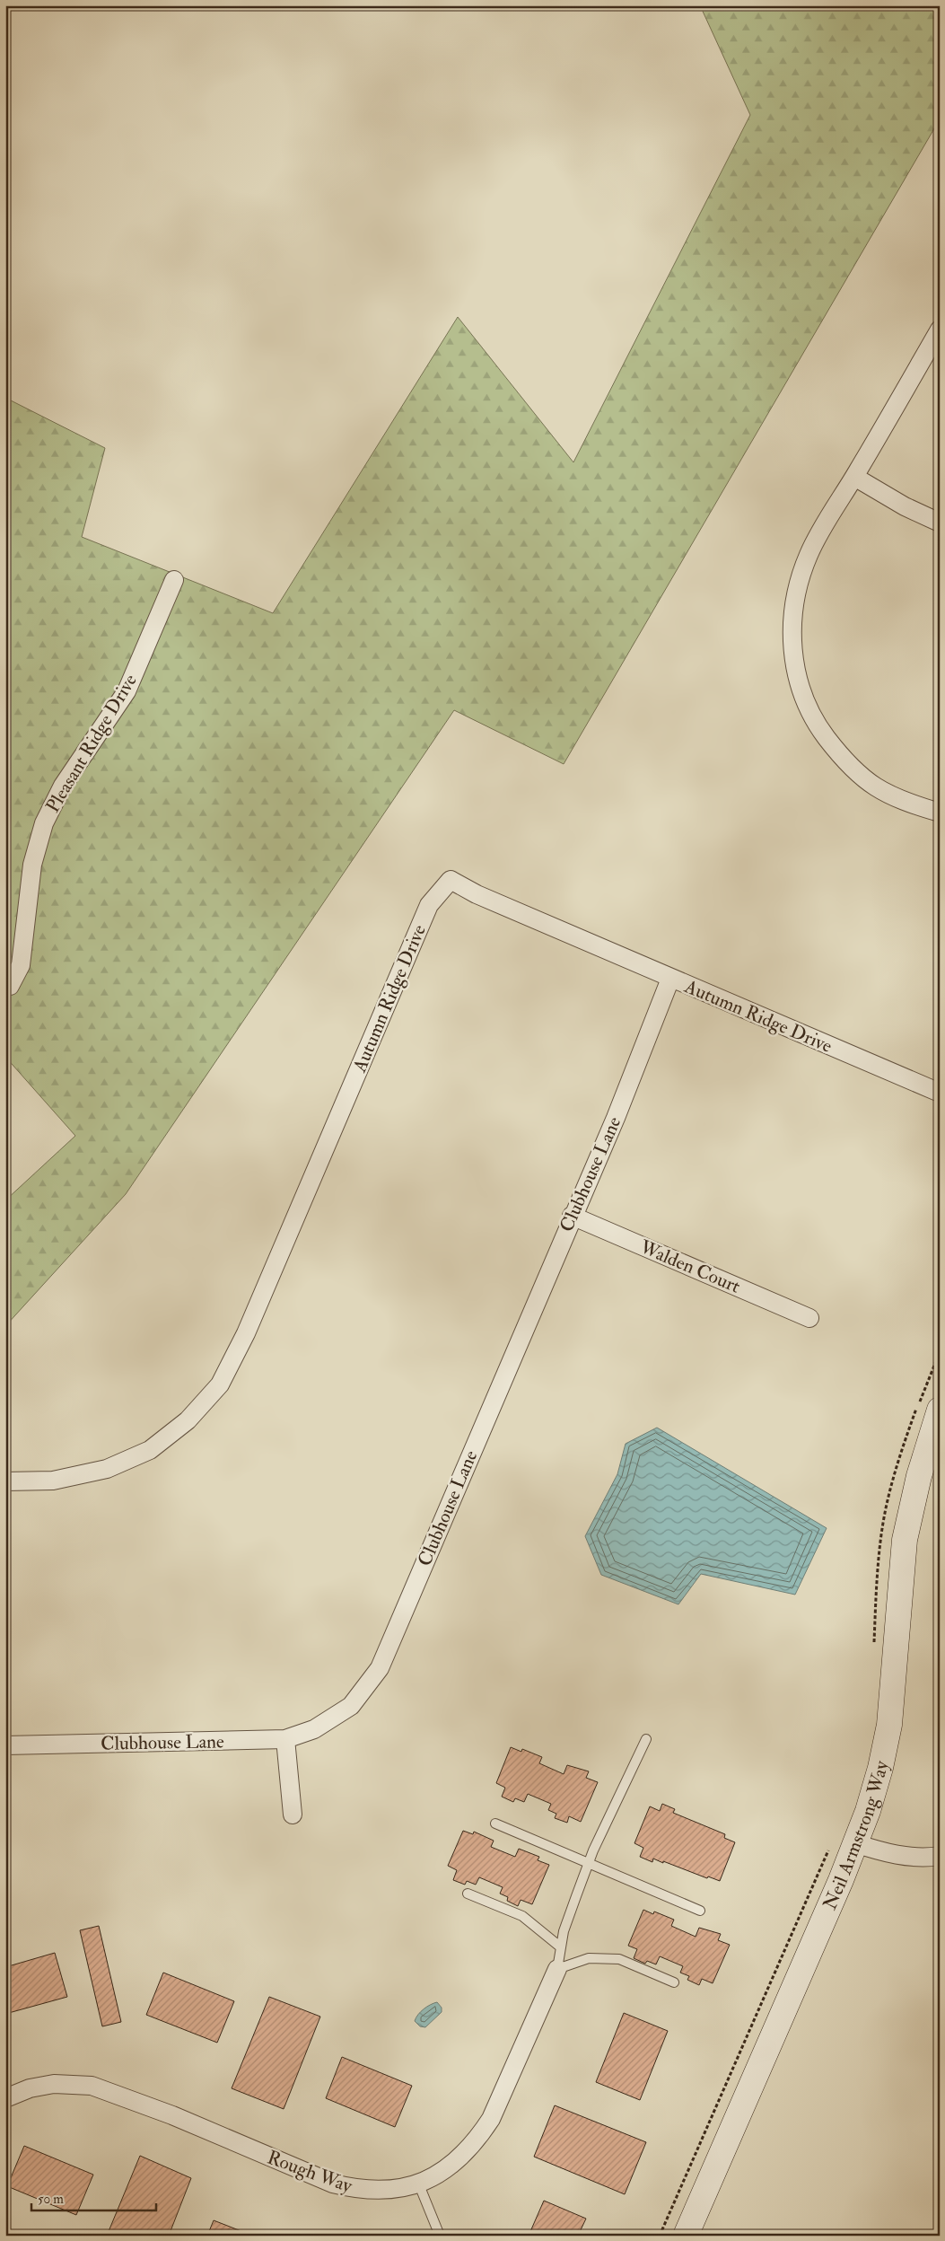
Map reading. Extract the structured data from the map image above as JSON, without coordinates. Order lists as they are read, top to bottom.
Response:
{
  "streets": {
    "main road": ["Neil Armstrong Way"],
    "street": [
      "Pleasant Ridge Drive",
      "Autumn Ridge Drive",
      "Clubhouse Lane",
      "Walden Court",
      "Rough Way"
    ]
  },
  "crossings": [
    ["Autumn Ridge Drive", "Clubhouse Lane"],
    ["Clubhouse Lane", "Walden Court"]
  ],
  "scale_bar": "50 m"
}
